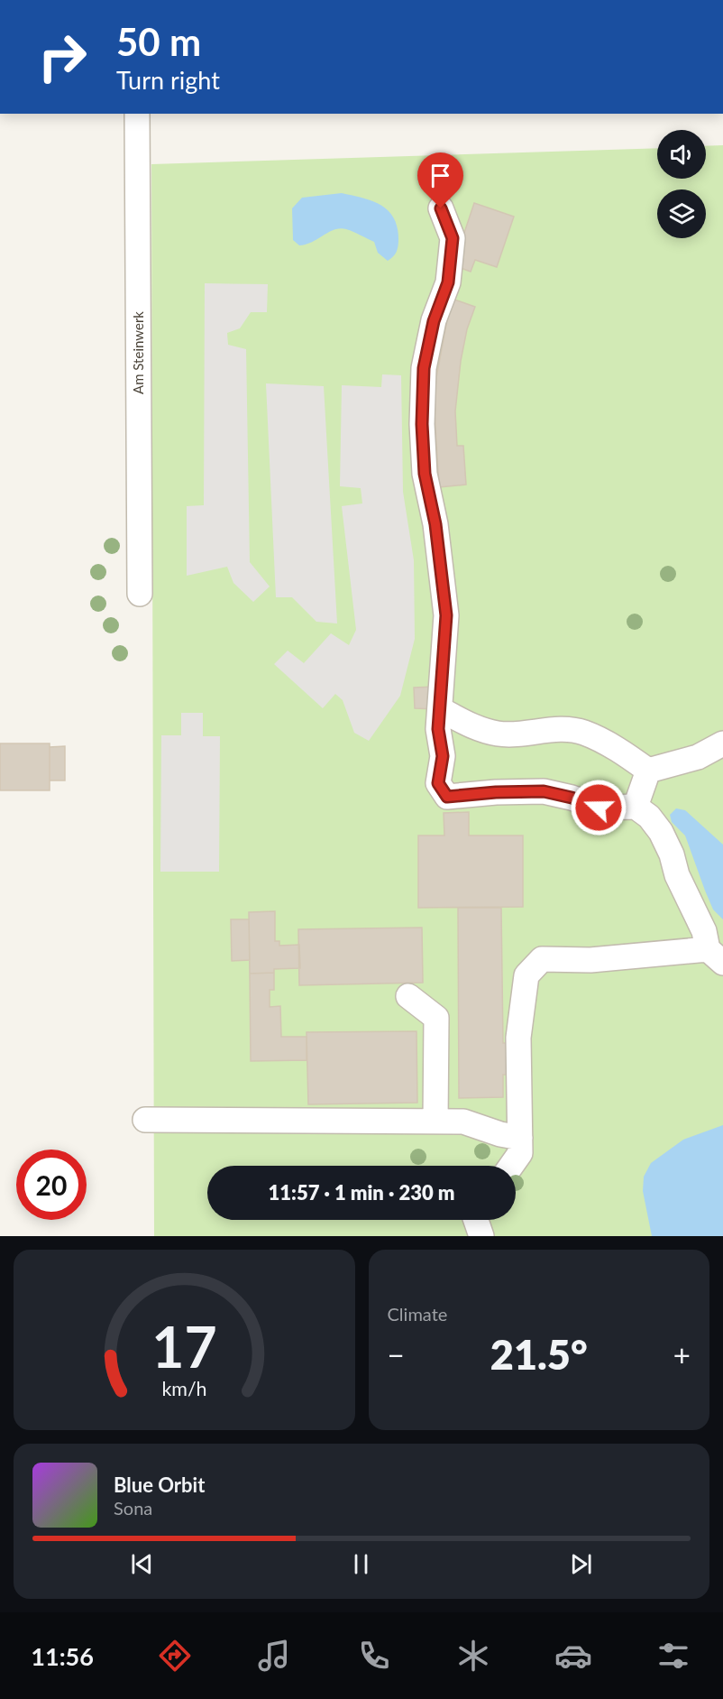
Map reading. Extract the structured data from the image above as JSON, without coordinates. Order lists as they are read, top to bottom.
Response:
{
  "streets": {
    "street": ["Am Steinwerk"]
  },
  "page": {
    "turn": ["50 m", "Turn right"],
    "limit": "20",
    "trip": "11:57 · 1 min · 230 m",
    "tile": "Climate",
    "heat": ["−", "21.5°", "+"],
    "song": ["Blue Orbit", "Sona"],
    "tabs": "11:56",
    "gauge": ["17", "km/h"]
  }
}
